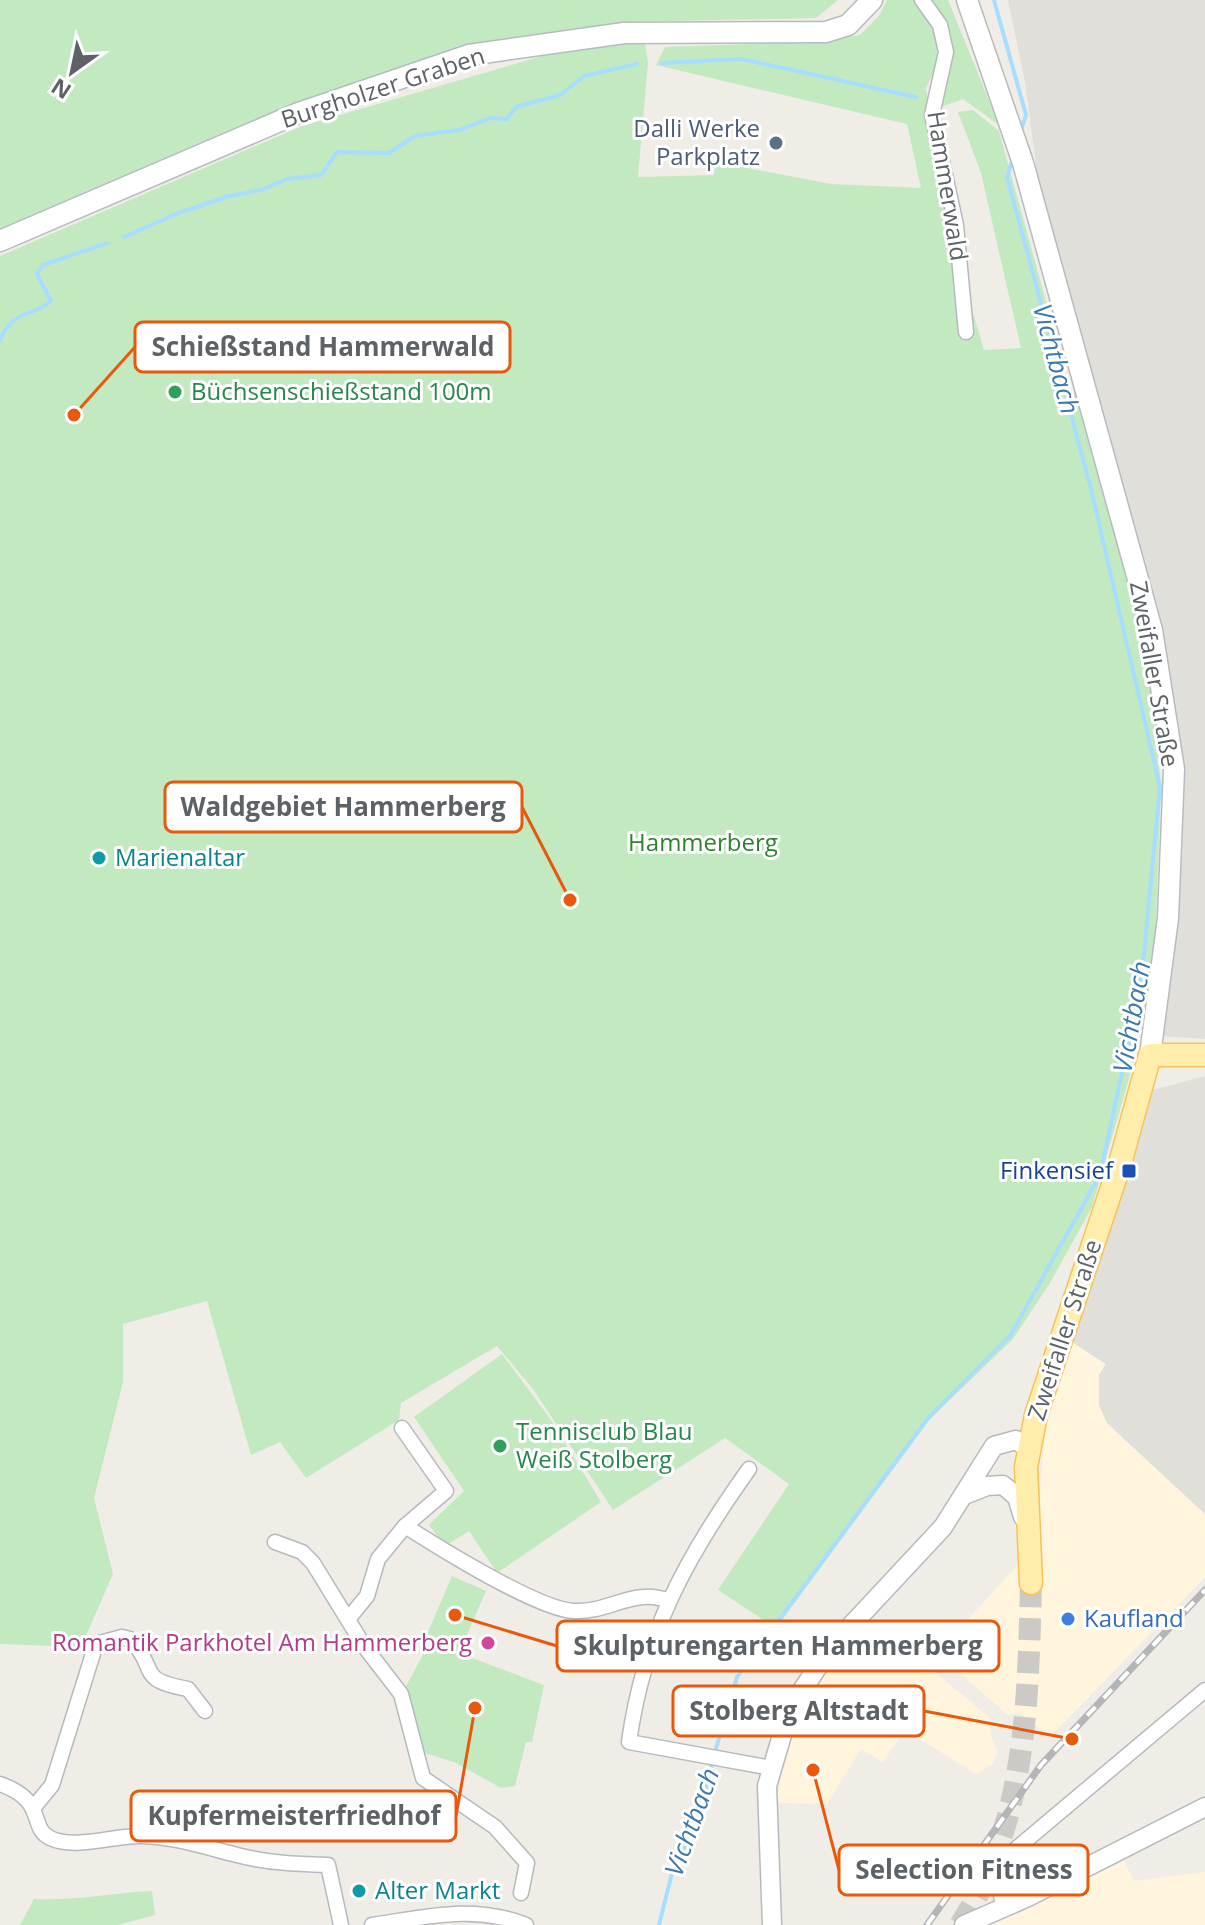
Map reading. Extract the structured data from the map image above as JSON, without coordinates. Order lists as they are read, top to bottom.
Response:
{
  "streets": {
    "main road": ["Burgholzer Graben", "Zweifaller Straße"],
    "street": ["Hammerwald"]
  },
  "water": ["Vichtbach"],
  "parks": ["Hammerberg"],
  "places": {
    "other": [
      "Dalli Werke Parkplatz",
      "Büchsenschießstand 100m",
      "Schießstand Hammerwald",
      "Marienaltar",
      "Waldgebiet Hammerberg",
      "Tennisclub Blau Weiß Stolberg",
      "Skulpturengarten Hammerberg",
      "Kaufland",
      "Romantik Parkhotel Am Hammerberg",
      "Kupfermeisterfriedhof",
      "Stolberg Altstadt",
      "Selection Fitness",
      "Alter Markt"
    ],
    "transit": ["Finkensief"]
  },
  "north": "bottom left"
}
